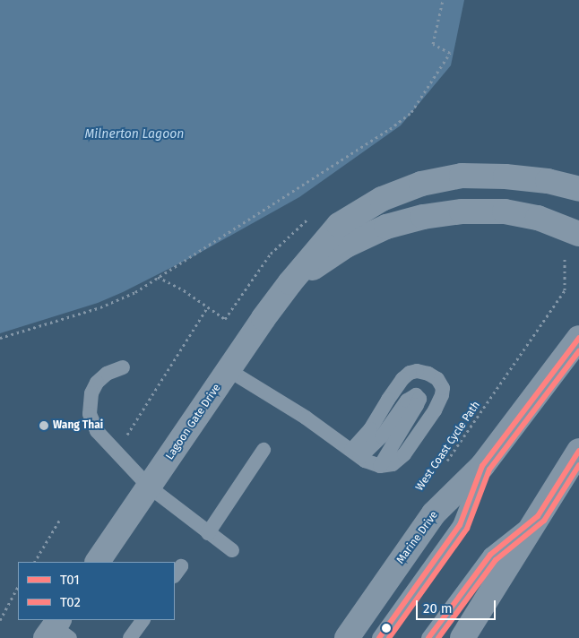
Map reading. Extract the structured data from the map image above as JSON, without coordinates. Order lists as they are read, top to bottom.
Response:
{
  "streets": {
    "main road": ["Marine Drive"],
    "street": ["Lagoon Gate Drive"],
    "path": ["West Coast Cycle Path"]
  },
  "water": ["Milnerton Lagoon"],
  "places": ["Wang Thai"],
  "lines": ["transit line T01", "transit line T02"],
  "legend": ["T01", "T02"],
  "scale_bar": "20 m"
}
